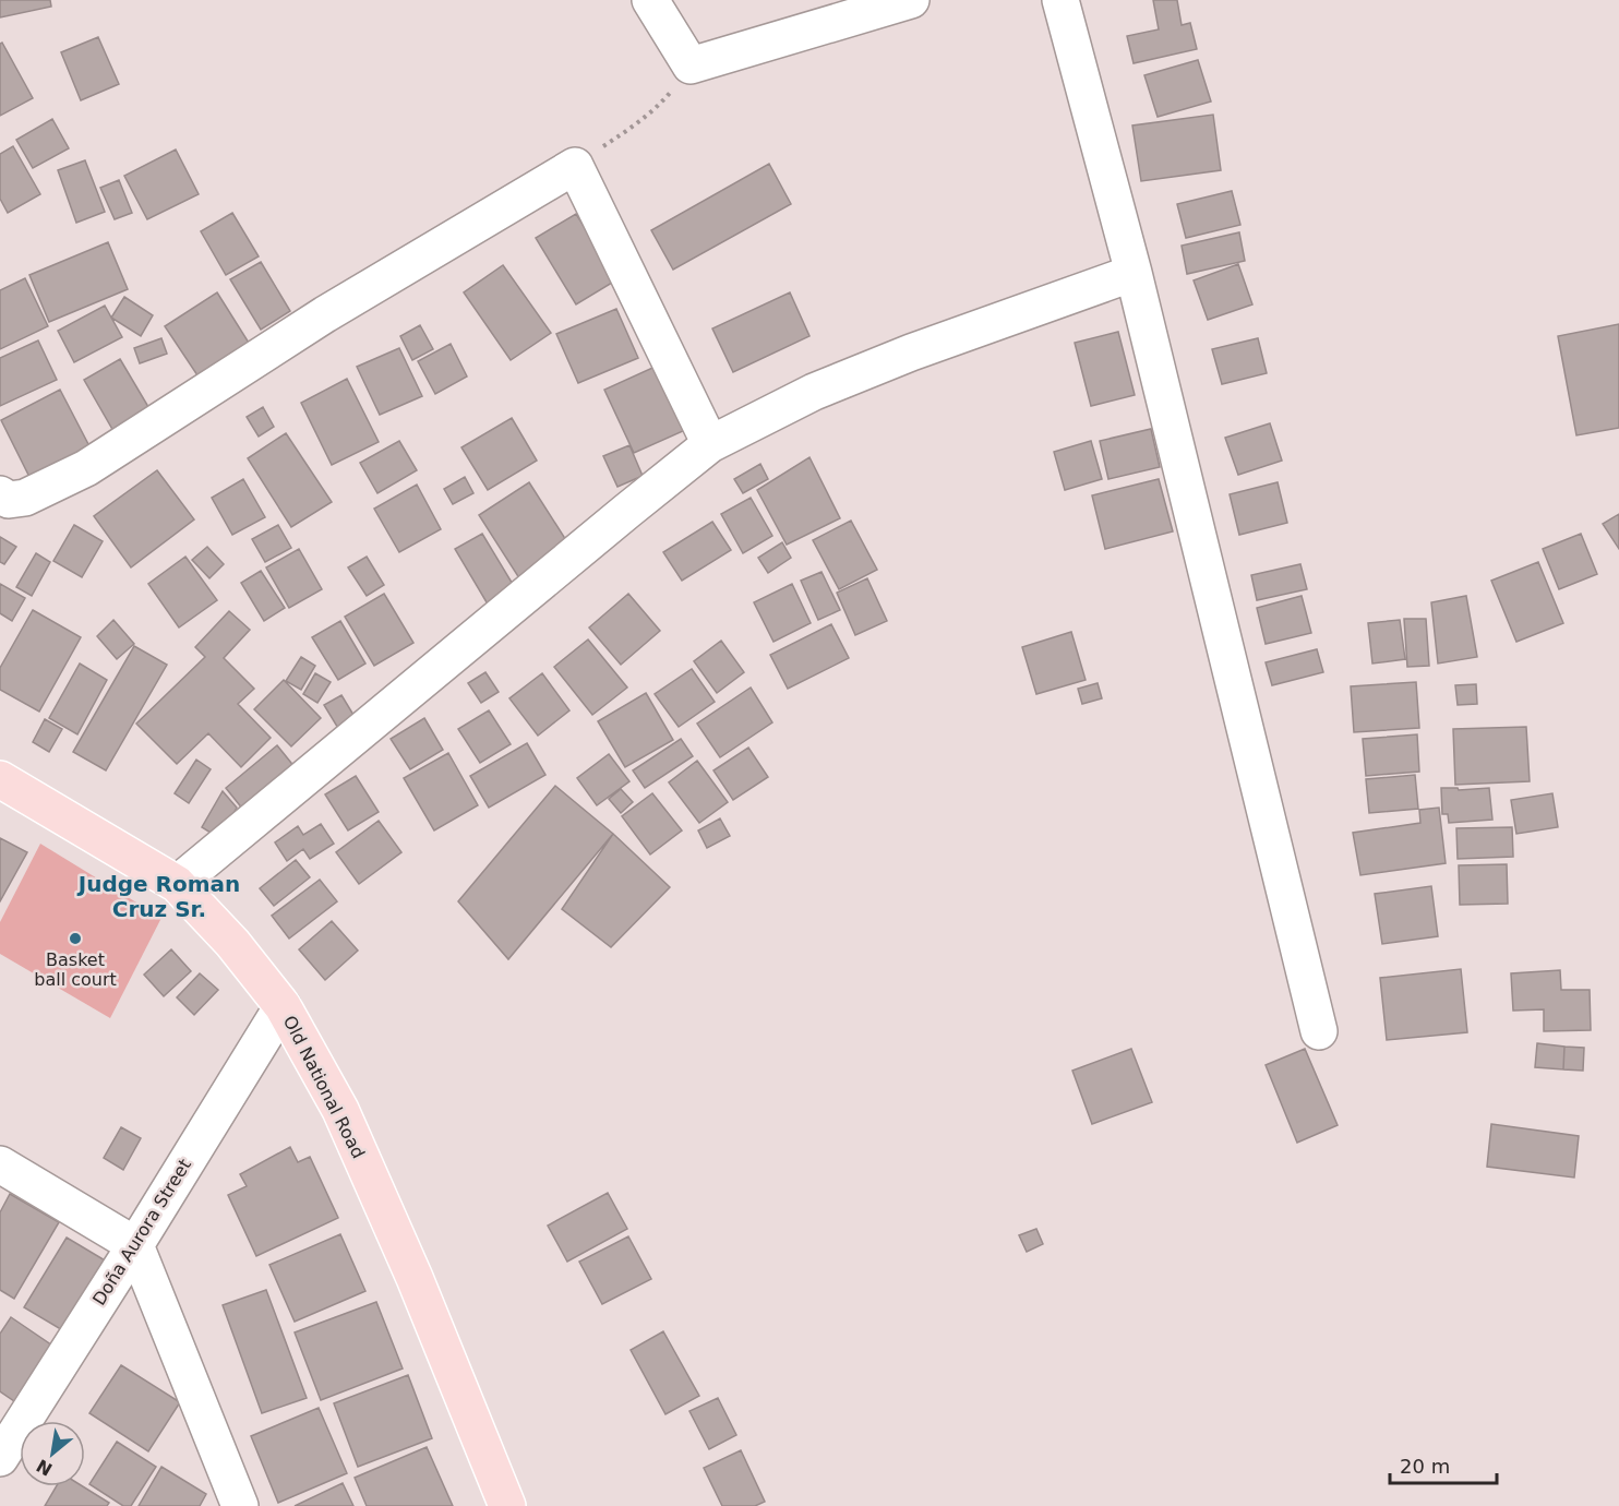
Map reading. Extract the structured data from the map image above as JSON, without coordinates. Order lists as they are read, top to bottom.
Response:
{
  "streets": {
    "main road": ["Old National Road"],
    "street": ["Doña Aurora Street"]
  },
  "crossings": [
    ["Old National Road", "Doña Aurora Street"]
  ],
  "districts": ["Judge Roman Cruz Sr."],
  "places": ["Basket ball court"],
  "scale_bar": "20 m",
  "north": "bottom left"
}
